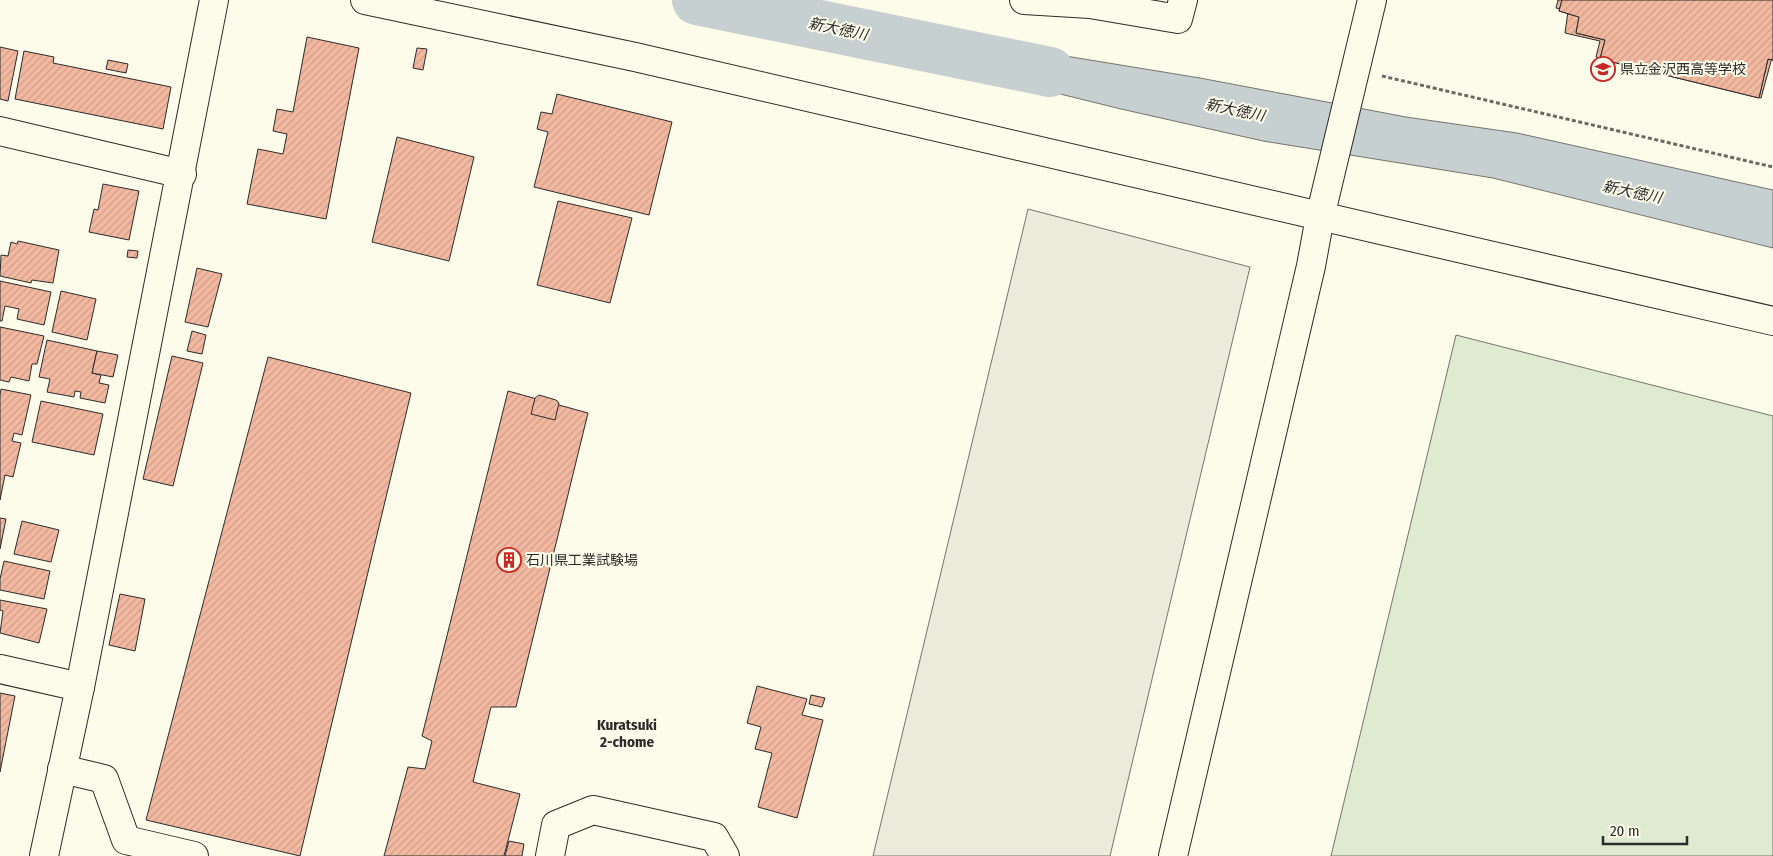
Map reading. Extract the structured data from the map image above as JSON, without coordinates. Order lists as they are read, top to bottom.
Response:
{
  "districts": ["Kuratsuki 2-chome"],
  "water": ["新大徳川"],
  "places": {
    "school or university": ["県立金沢西高等学校"],
    "building": ["石川県工業試験場"]
  },
  "scale_bar": "20 m"
}
